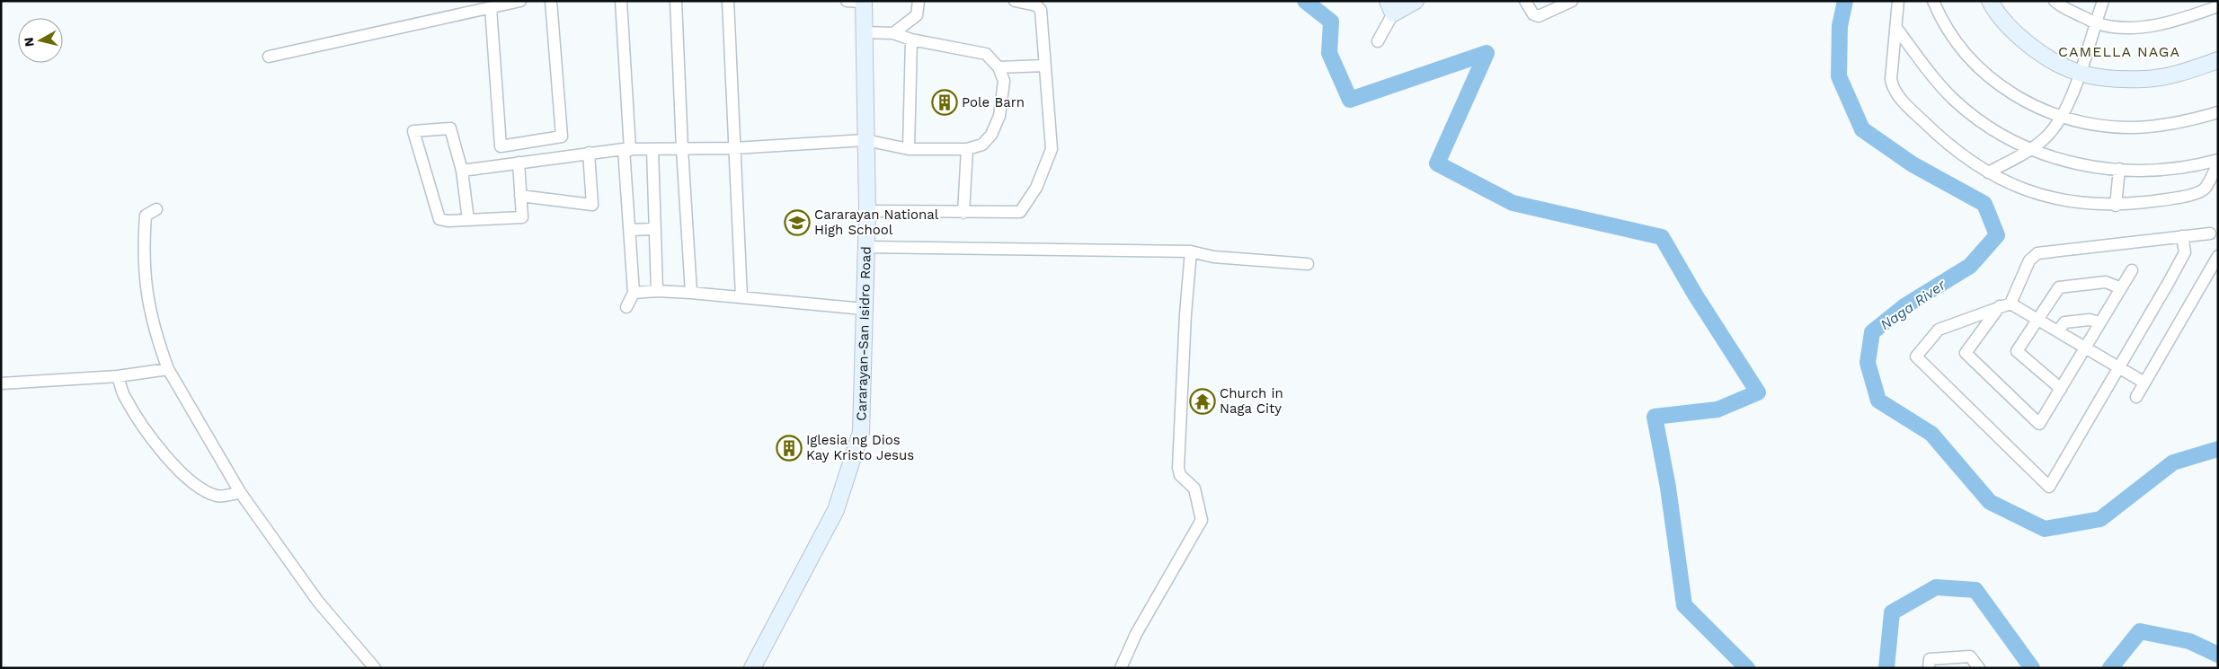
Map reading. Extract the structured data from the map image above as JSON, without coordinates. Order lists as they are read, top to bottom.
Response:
{
  "streets": {
    "main road": ["Cararayan-San Isidro Road"]
  },
  "districts": ["CAMELLA NAGA"],
  "water": ["Naga River"],
  "places": {
    "building": ["Pole Barn", "Iglesia ng Dios Kay Kristo Jesus"],
    "school or university": ["Cararayan National High School"],
    "temple": ["Church in Naga City"]
  },
  "north": "left"
}
